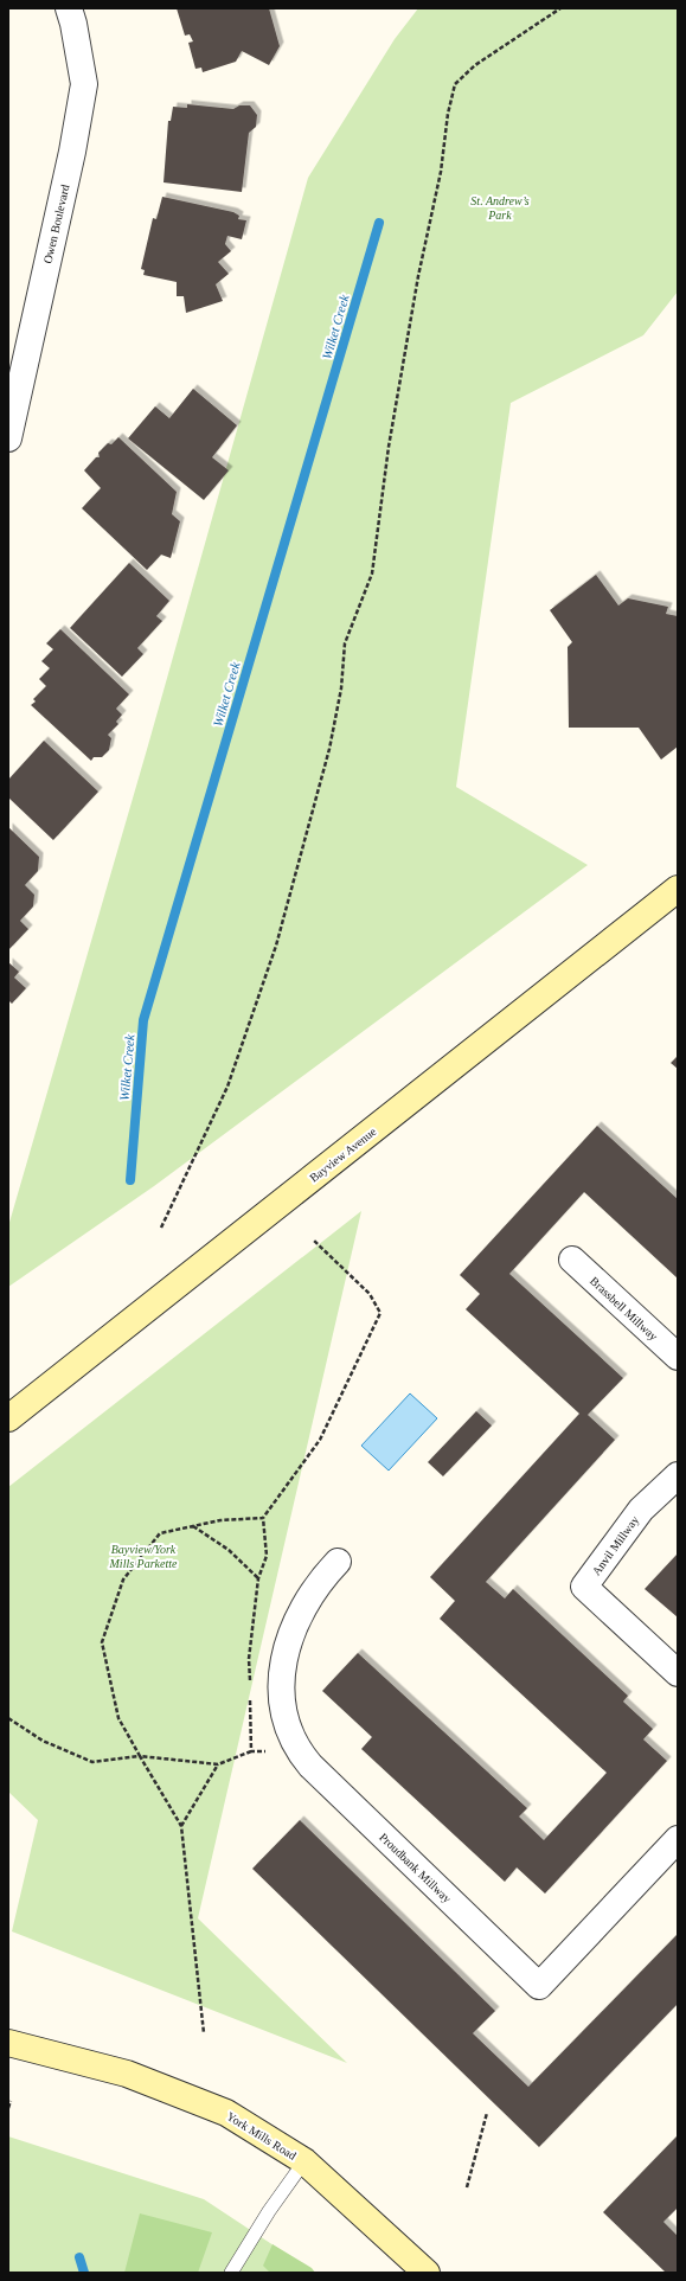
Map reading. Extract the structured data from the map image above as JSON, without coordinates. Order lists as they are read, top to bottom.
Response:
{
  "streets": {
    "main road": ["Bayview Avenue", "York Mills Road"],
    "street": [
      "Owen Boulevard",
      "Brassbell Millway",
      "Anvil Millway",
      "Proudbank Millway"
    ]
  },
  "water": ["Wilket Creek"],
  "parks": ["St. Andrew’s Park", "Bayview/York Mills Parkette"]
}
